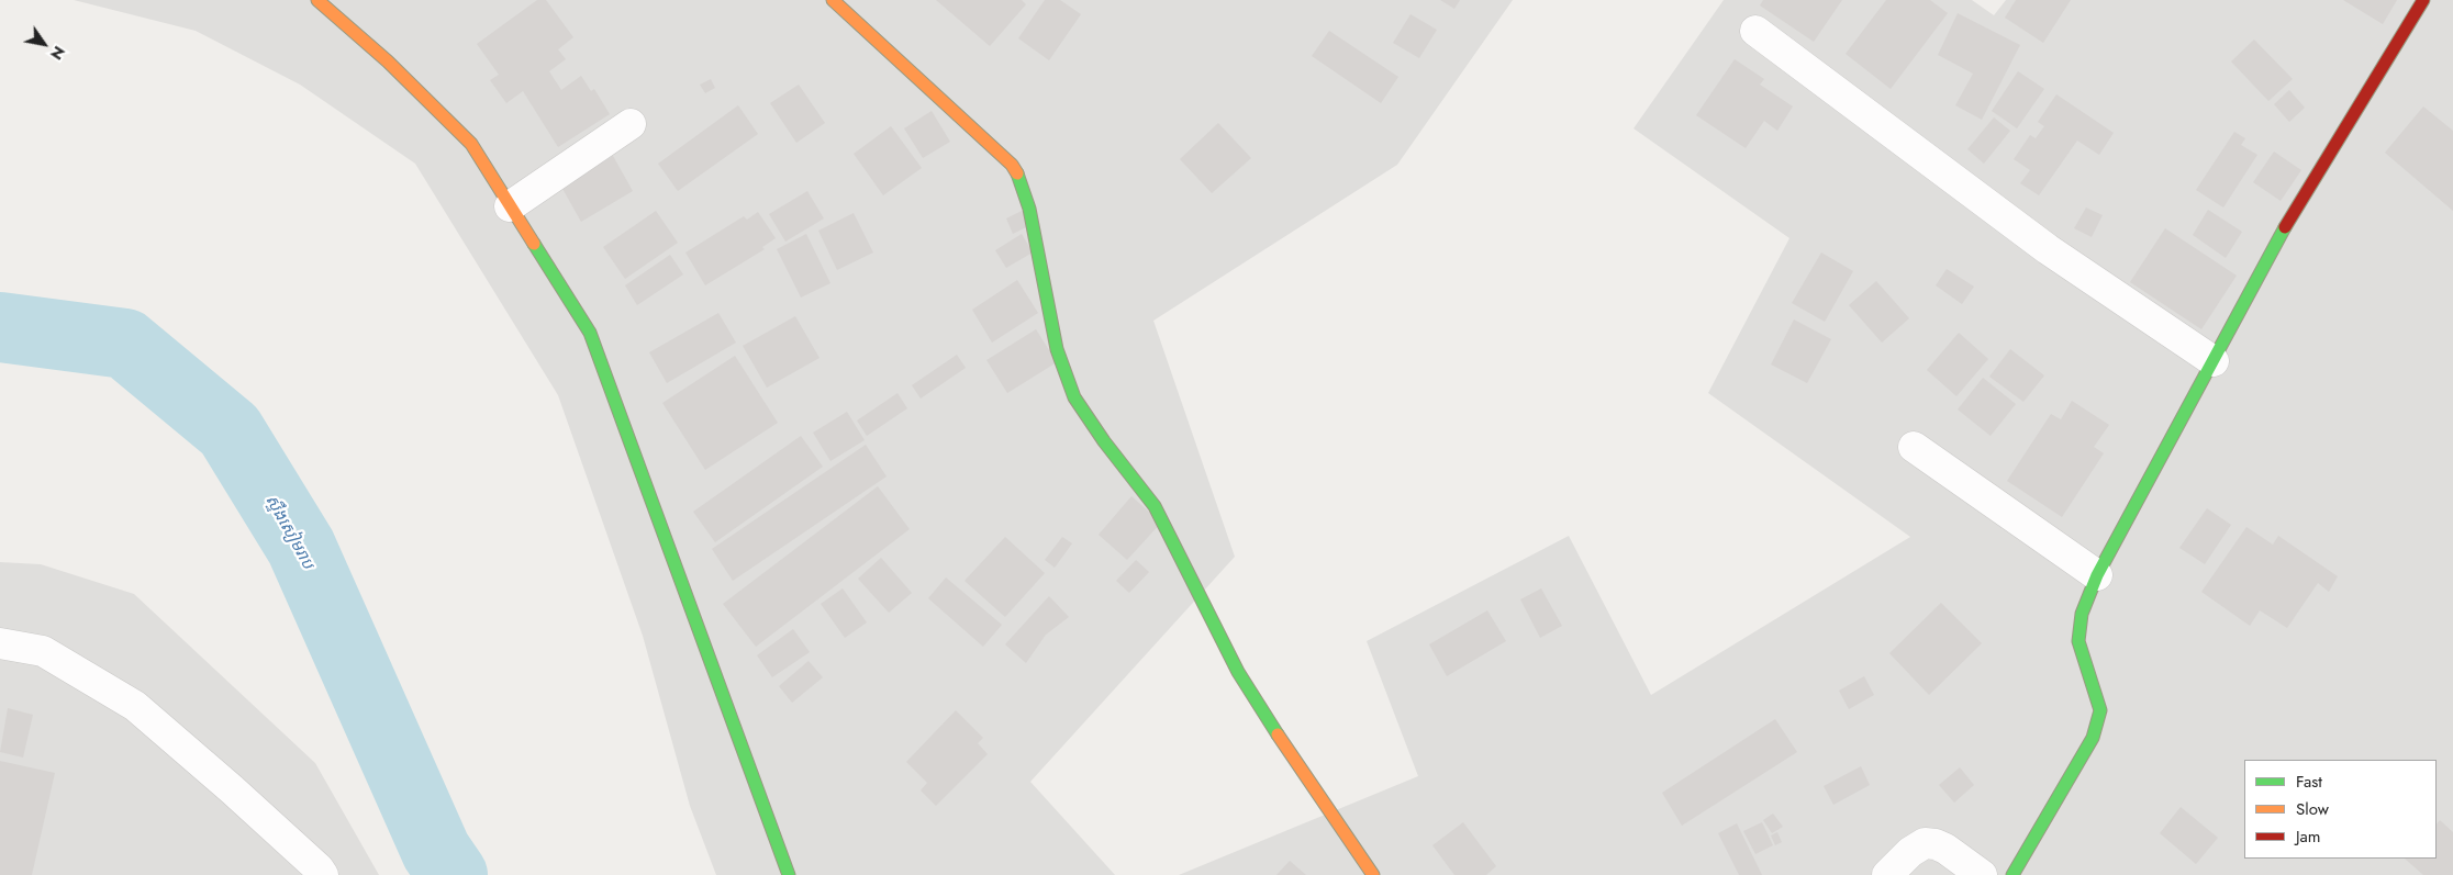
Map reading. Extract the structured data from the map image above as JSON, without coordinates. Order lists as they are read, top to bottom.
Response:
{
  "water": ["ស្ទឹងសៀមរាប"],
  "legend": ["Fast", "Slow", "Jam"],
  "north": "bottom right"
}
